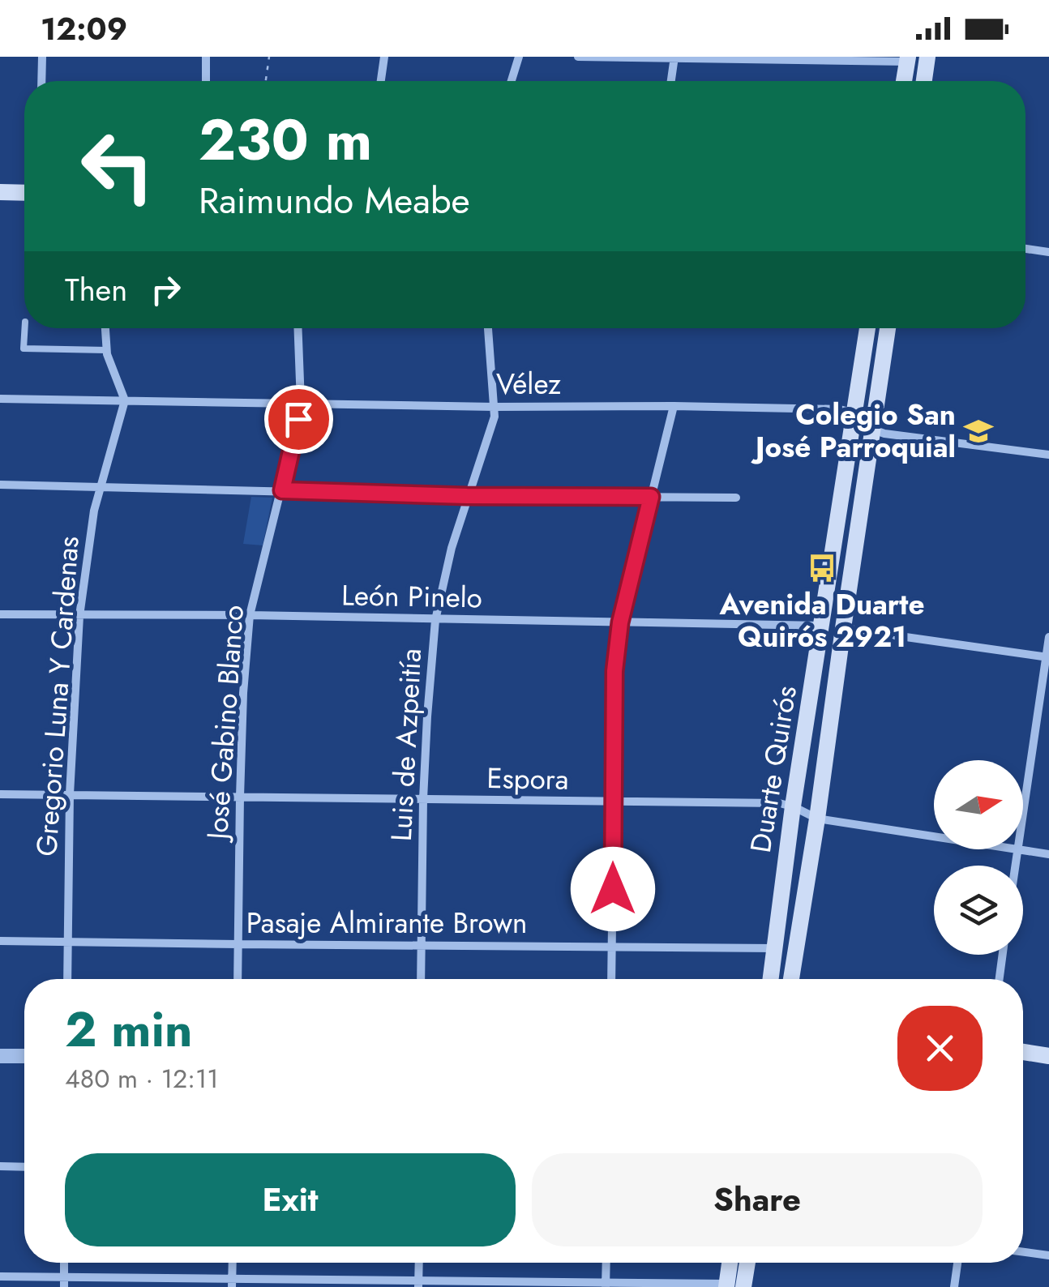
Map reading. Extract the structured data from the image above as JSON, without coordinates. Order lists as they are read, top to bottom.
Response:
{
  "streets": {
    "main road": ["Duarte Quirós"],
    "street": [
      "Vélez",
      "León Pinelo",
      "Gregorio Luna Y Cardenas",
      "José Gabino Blanco",
      "Luis de Azpeitía",
      "Espora",
      "Pasaje Almirante Brown"
    ]
  },
  "crossings": [
    ["Vélez", "Gregorio Luna Y Cardenas"],
    ["Vélez", "José Gabino Blanco"],
    ["Vélez", "Luis de Azpeitía"],
    ["Vélez", "Duarte Quirós"],
    ["León Pinelo", "Gregorio Luna Y Cardenas"],
    ["León Pinelo", "José Gabino Blanco"],
    ["León Pinelo", "Luis de Azpeitía"],
    ["León Pinelo", "Duarte Quirós"],
    ["Gregorio Luna Y Cardenas", "Espora"],
    ["Gregorio Luna Y Cardenas", "Pasaje Almirante Brown"],
    ["José Gabino Blanco", "Espora"],
    ["José Gabino Blanco", "Pasaje Almirante Brown"],
    ["Luis de Azpeitía", "Espora"],
    ["Luis de Azpeitía", "Pasaje Almirante Brown"],
    ["Duarte Quirós", "Espora"],
    ["Duarte Quirós", "Pasaje Almirante Brown"]
  ],
  "places": {
    "school or university": ["Colegio San José Parroquial"],
    "bus stop": ["Avenida Duarte Quirós 2921"]
  },
  "north": "right",
  "page": {
    "status": "12:09",
    "turn": ["230 m", "Raimundo Meabe"],
    "then": "Then",
    "heading": ["2 min", "480 m · 12:11"],
    "buttons": ["Exit", "Share"]
  }
}
